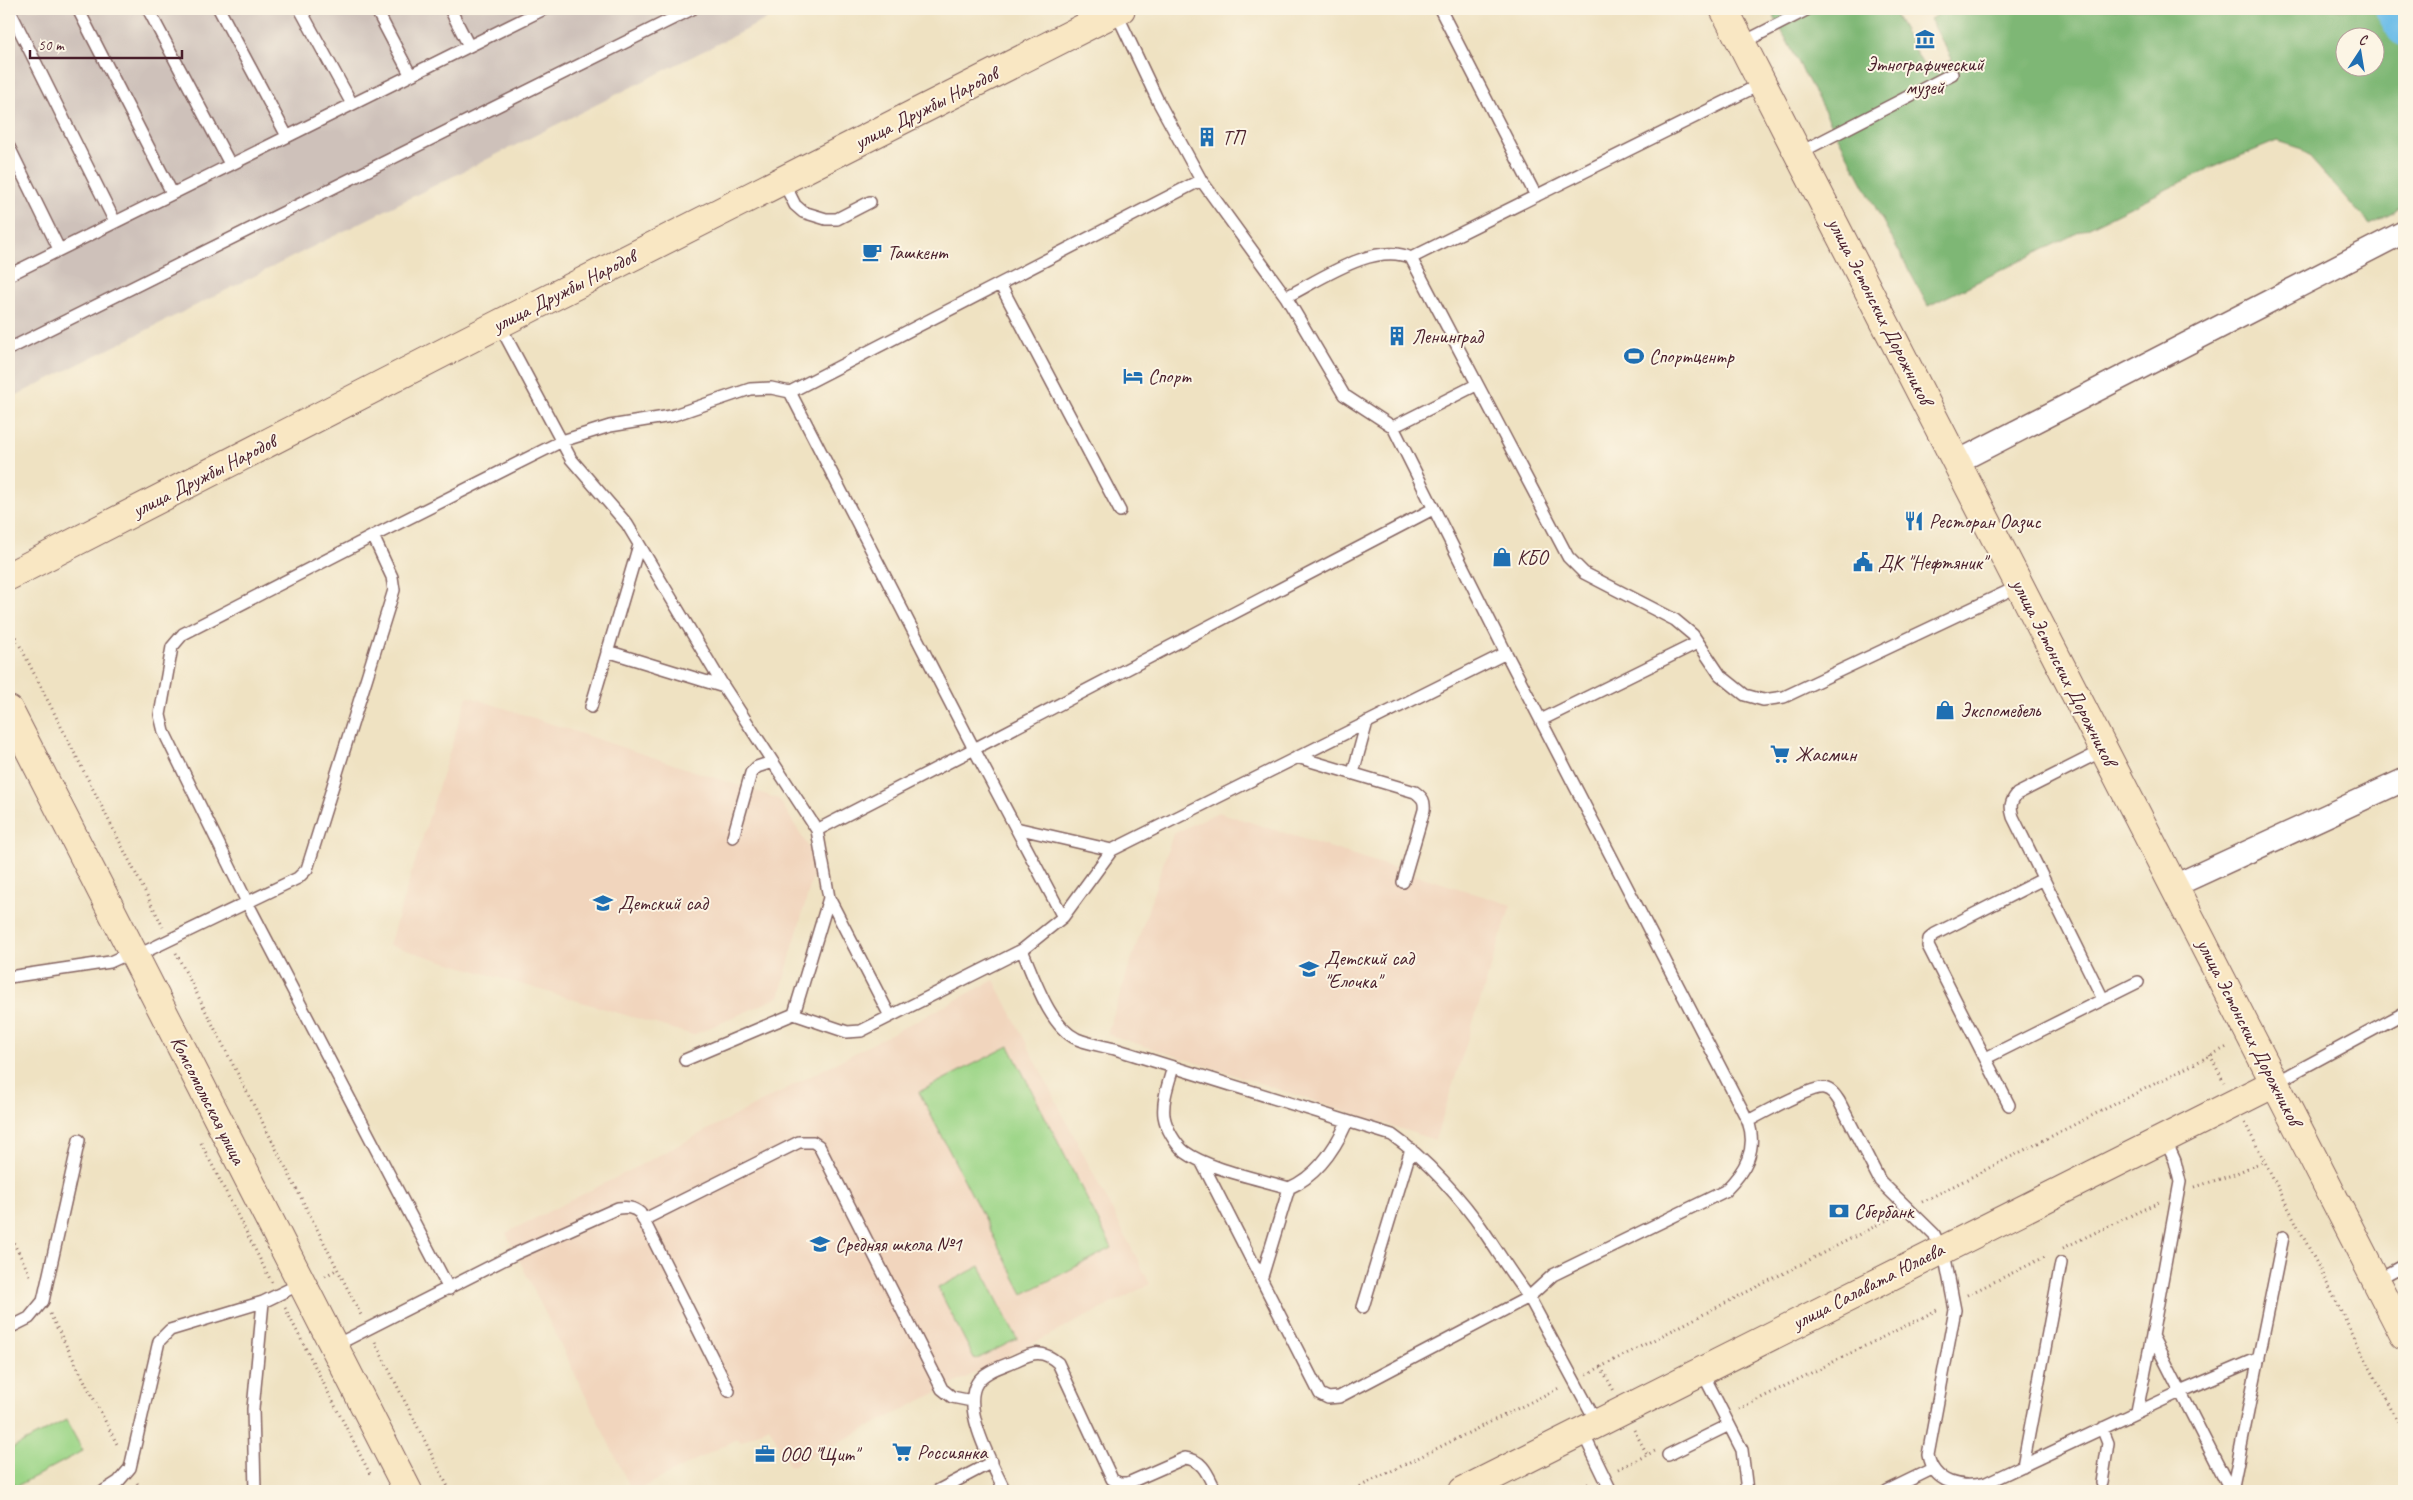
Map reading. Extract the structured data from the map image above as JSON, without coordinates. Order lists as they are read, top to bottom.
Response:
{
  "streets": {
    "main road": [
      "улица Дружбы Народов",
      "улица Эстонских Дорожников",
      "Комсомольская улица",
      "улица Салавата Юлаева"
    ]
  },
  "crossings": [
    ["улица Эстонских Дорожников", "улица Салавата Юлаева"]
  ],
  "places": {
    "museum": ["Этнографический музей"],
    "building": ["ТП", "Ленинград"],
    "cafe": ["Ташкент"],
    "sports": ["Спортцентр"],
    "hotel": ["Спорт"],
    "restaurant": ["Ресторан Оазис"],
    "shop": ["КБО", "Экспомебель"],
    "public building": ["ДК \"Нефтяник\""],
    "supermarket": ["Жасмин", "Россиянка"],
    "school or university": ["Детский сад", "Детский сад \"Елочка\"", "Средняя школа №1"],
    "bank": ["Сбербанк"],
    "office": ["ООО \"Щит\""]
  },
  "scale_bar": "50 m",
  "north": "top"
}
